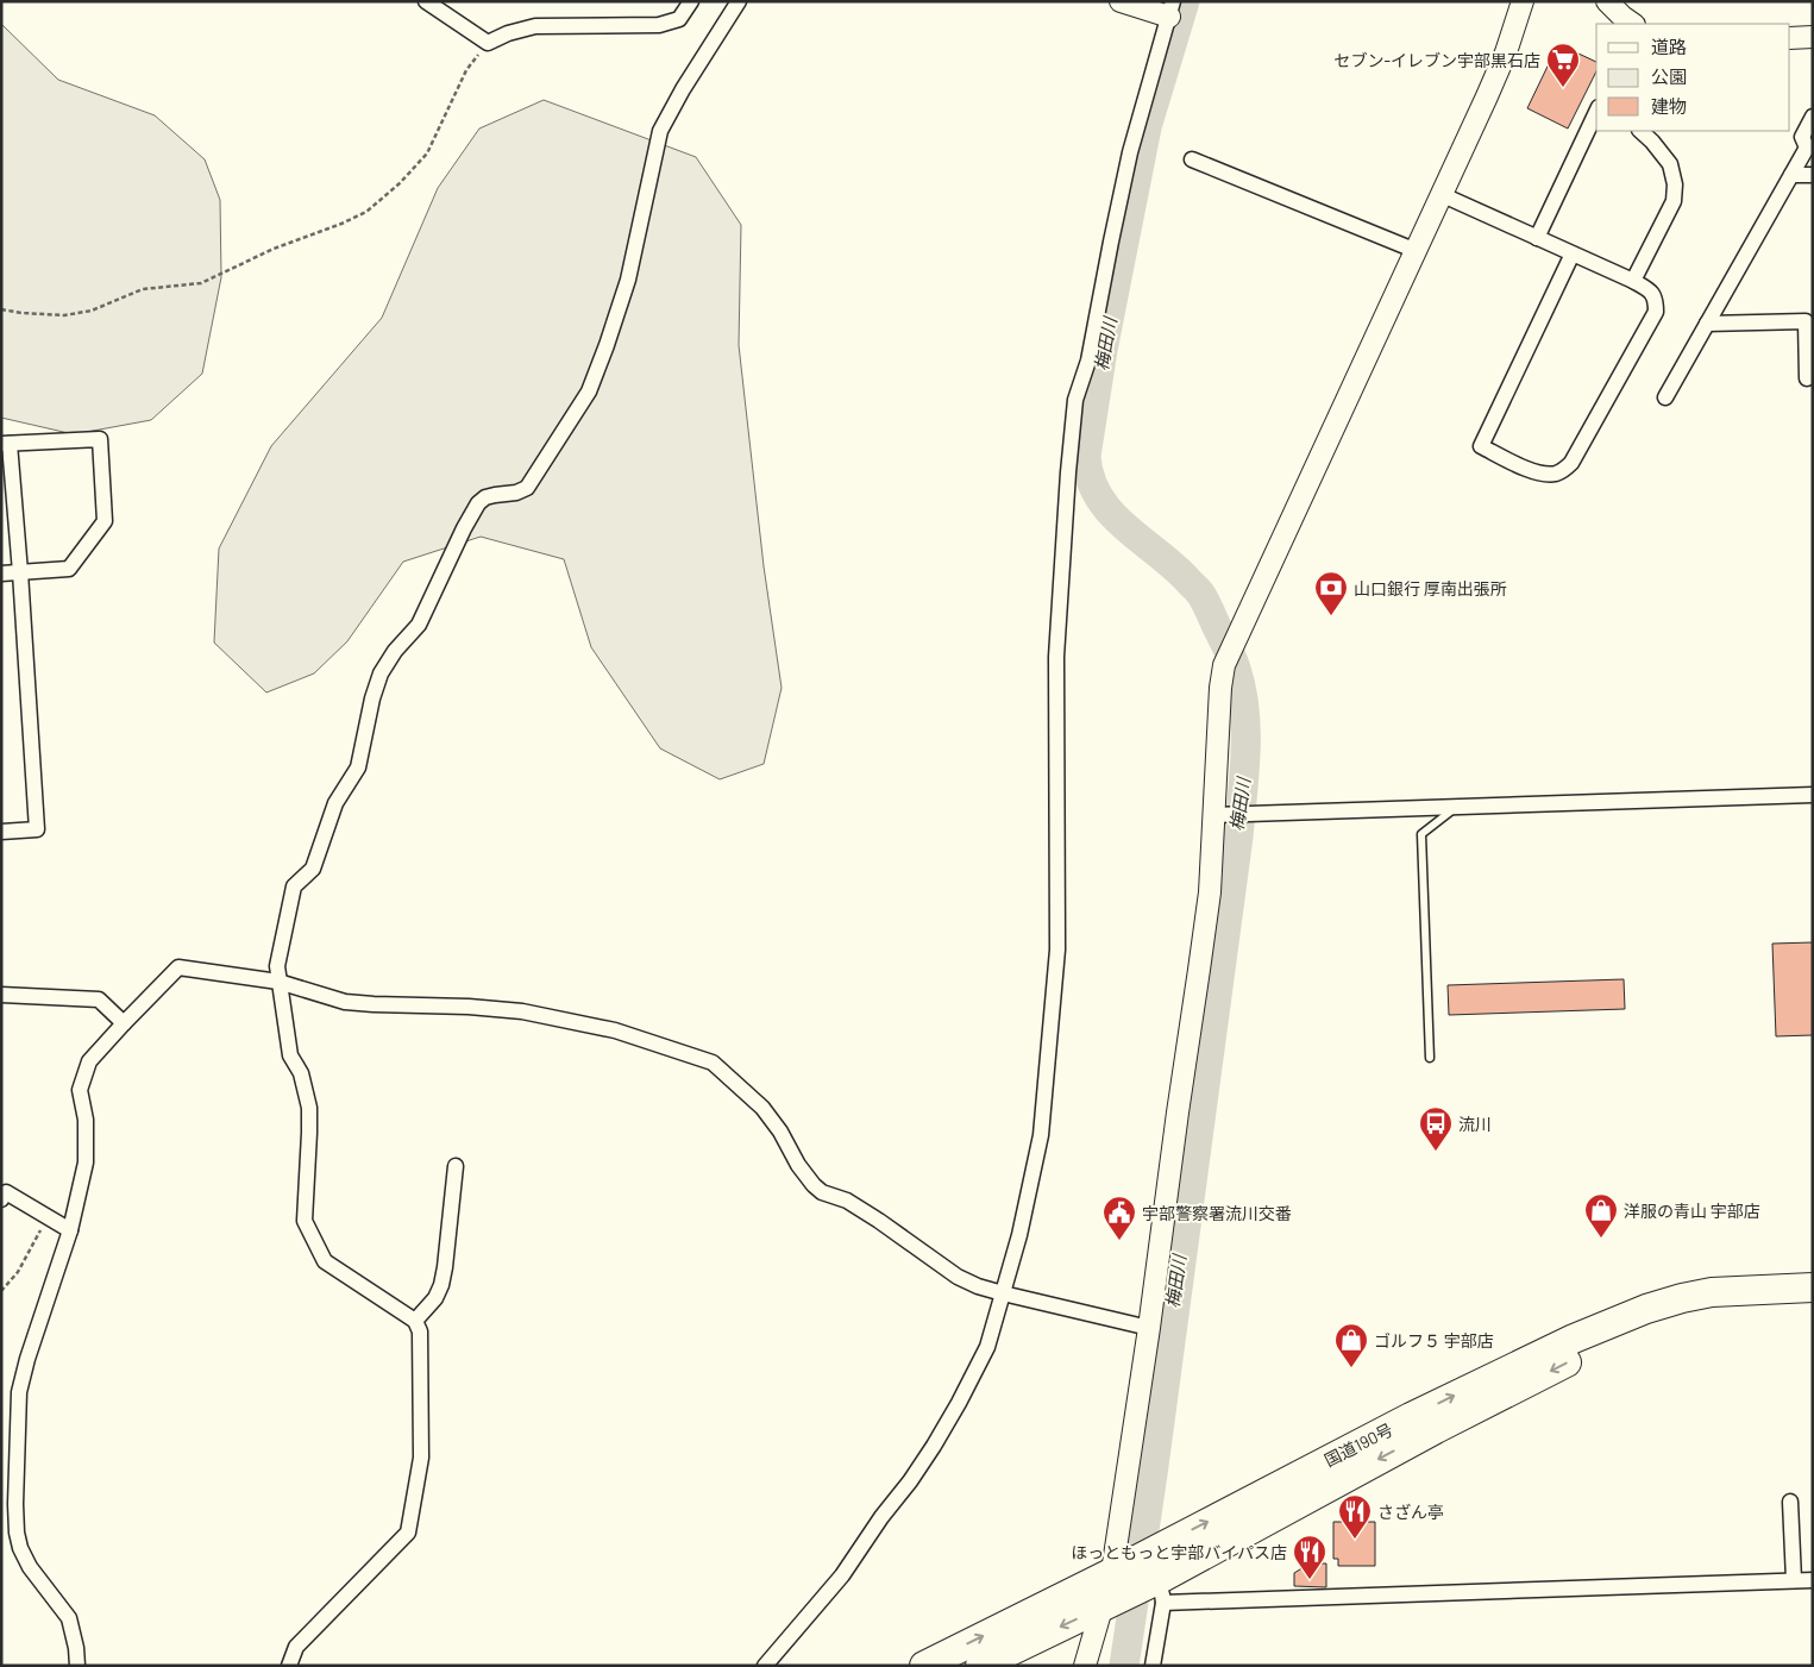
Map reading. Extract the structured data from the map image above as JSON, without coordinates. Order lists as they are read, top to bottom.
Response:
{
  "streets": {
    "highway": ["国道190号"]
  },
  "water": ["梅田川"],
  "places": {
    "supermarket": ["セブン-イレブン宇部黒石店"],
    "bank": ["山口銀行 厚南出張所"],
    "bus stop": ["流川"],
    "shop": ["洋服の青山 宇部店", "ゴルフ５ 宇部店"],
    "public building": ["宇部警察署流川交番"],
    "restaurant": ["さざん亭", "ほっともっと宇部バイパス店"]
  },
  "legend": ["道路", "公園", "建物"]
}
